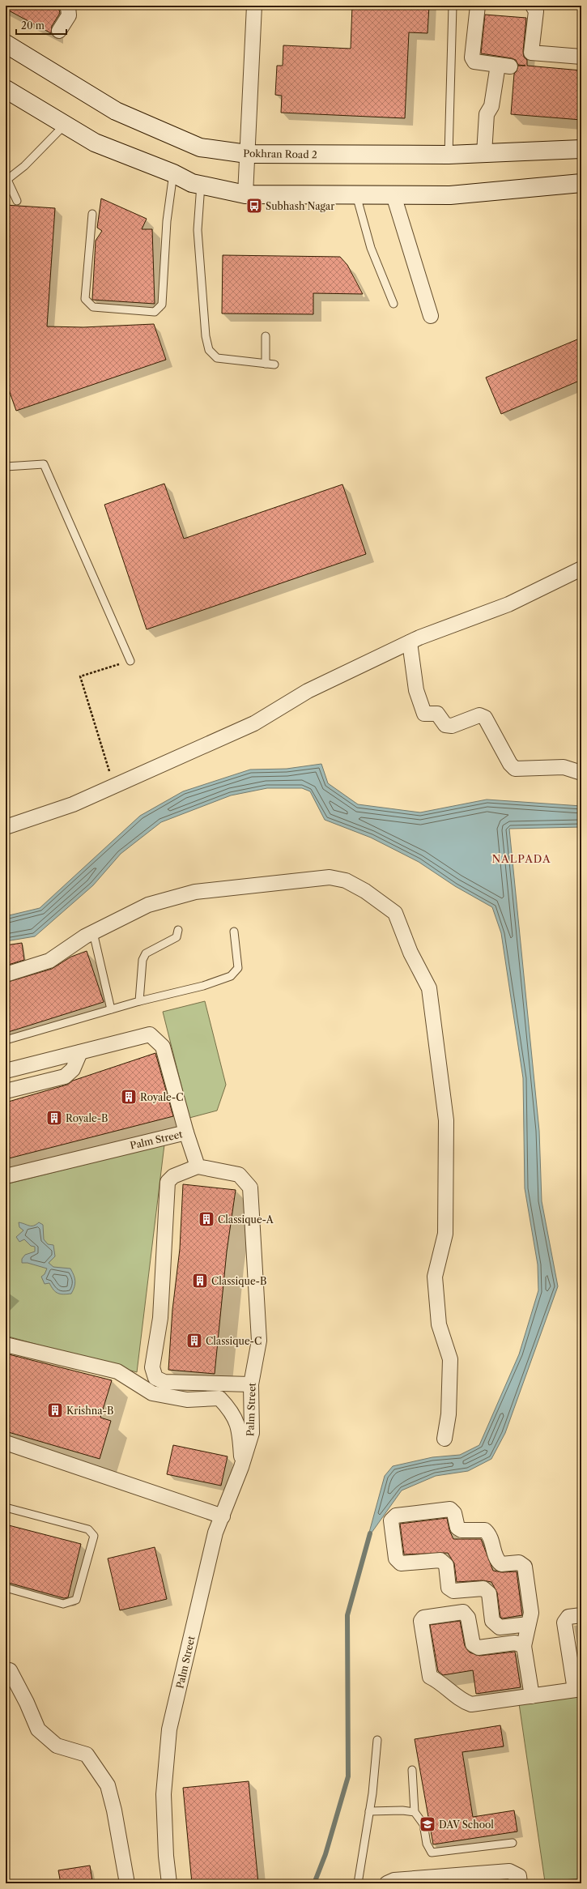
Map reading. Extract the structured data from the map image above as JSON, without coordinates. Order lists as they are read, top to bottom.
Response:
{
  "streets": {
    "main road": ["Pokhran Road 2"],
    "street": ["Palm Street"]
  },
  "districts": ["NALPADA"],
  "places": {
    "bus stop": ["Subhash Nagar"],
    "building": [
      "Royale-C",
      "Royale-B",
      "Classique-A",
      "Classique-B",
      "Classique-C",
      "Krishna-B"
    ],
    "school or university": ["DAV School"]
  },
  "scale_bar": "20 m"
}
